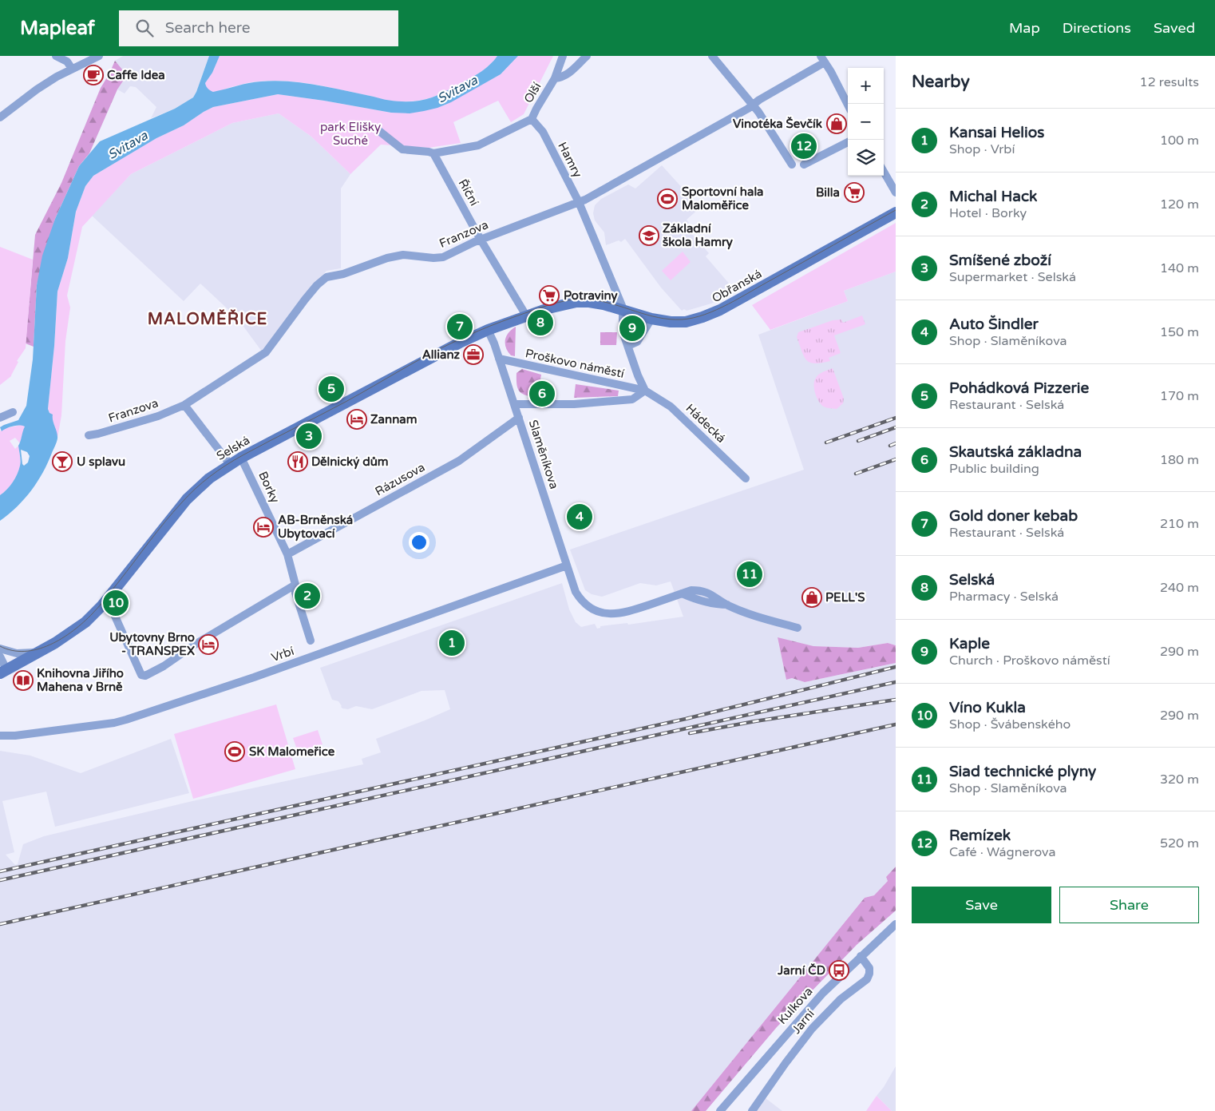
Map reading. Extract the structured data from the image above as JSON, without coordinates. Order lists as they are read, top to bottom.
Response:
{
  "streets": {
    "main road": ["Obřanská", "Selská"],
    "street": [
      "Olší",
      "Hamry",
      "Říční",
      "Franzova",
      "Proškovo náměstí",
      "Hádecká",
      "Slaměníkova",
      "Rázusova",
      "Borky",
      "Vrbí",
      "Kulkova",
      "Jarní"
    ]
  },
  "crossings": [
    ["Olší", "Hamry"],
    ["Hamry", "Franzova"],
    ["Hamry", "Obřanská"],
    ["Hamry", "Proškovo náměstí"],
    ["Říční", "Franzova"],
    ["Říční", "Selská"],
    ["Obřanská", "Proškovo náměstí"],
    ["Obřanská", "Selská"],
    ["Proškovo náměstí", "Hádecká"],
    ["Selská", "Borky"],
    ["Slaměníkova", "Rázusova"],
    ["Slaměníkova", "Vrbí"],
    ["Rázusova", "Borky"],
    ["Kulkova", "Jarní"]
  ],
  "districts": ["MALOMĚŘICE"],
  "water": ["Svitava"],
  "parks": ["park Elišky Suché"],
  "places": {
    "cafe": ["Caffe Idea"],
    "shop": ["Vinotéka Ševčík", "PELL'S"],
    "supermarket": ["Billa", "Potraviny"],
    "sports": ["Sportovní hala Maloměřice", "SK Malomeřice"],
    "school or university": ["Základní škola Hamry"],
    "office": ["Allianz"],
    "hotel": ["Zannam", "AB-Brněnská Ubytovací", "Ubytovny Brno - TRANSPEX"],
    "bar": ["U splavu"],
    "restaurant": ["Dělnický dům"],
    "library": ["Knihovna Jiřího Mahena v Brně"],
    "bus stop": ["Jarní ČD"]
  },
  "page": {
    "header": "Mapleaf",
    "search": "Search here",
    "nav": ["Map", "Directions", "Saved"],
    "heading": ["Nearby", "12 results"],
    "map_buttons": ["+", "−"],
    "list": [
      {
        "mark": "1",
        "name": "Kansai Helios",
        "note": "Shop · Vrbí",
        "value": "100 m"
      },
      {
        "mark": "2",
        "name": "Michal Hack",
        "note": "Hotel · Borky",
        "value": "120 m"
      },
      {
        "mark": "3",
        "name": "Smíšené zboží",
        "note": "Supermarket · Selská",
        "value": "140 m"
      },
      {
        "mark": "4",
        "name": "Auto Šindler",
        "note": "Shop · Slaměníkova",
        "value": "150 m"
      },
      {
        "mark": "5",
        "name": "Pohádková Pizzerie",
        "note": "Restaurant · Selská",
        "value": "170 m"
      },
      {
        "mark": "6",
        "name": "Skautská základna",
        "note": "Public building",
        "value": "180 m"
      },
      {
        "mark": "7",
        "name": "Gold doner kebab",
        "note": "Restaurant · Selská",
        "value": "210 m"
      },
      {
        "mark": "8",
        "name": "Selská",
        "note": "Pharmacy · Selská",
        "value": "240 m"
      },
      {
        "mark": "9",
        "name": "Kaple",
        "note": "Church · Proškovo náměstí",
        "value": "290 m"
      },
      {
        "mark": "10",
        "name": "Víno Kukla",
        "note": "Shop · Švábenského",
        "value": "290 m"
      },
      {
        "mark": "11",
        "name": "Siad technické plyny",
        "note": "Shop · Slaměníkova",
        "value": "320 m"
      },
      {
        "mark": "12",
        "name": "Remízek",
        "note": "Café · Wágnerova",
        "value": "520 m"
      }
    ],
    "pins": [
      "12",
      "8",
      "7",
      "9",
      "5",
      "6",
      "3",
      "4",
      "11",
      "2",
      "10",
      "1"
    ],
    "buttons": ["Save", "Share"]
  }
}
